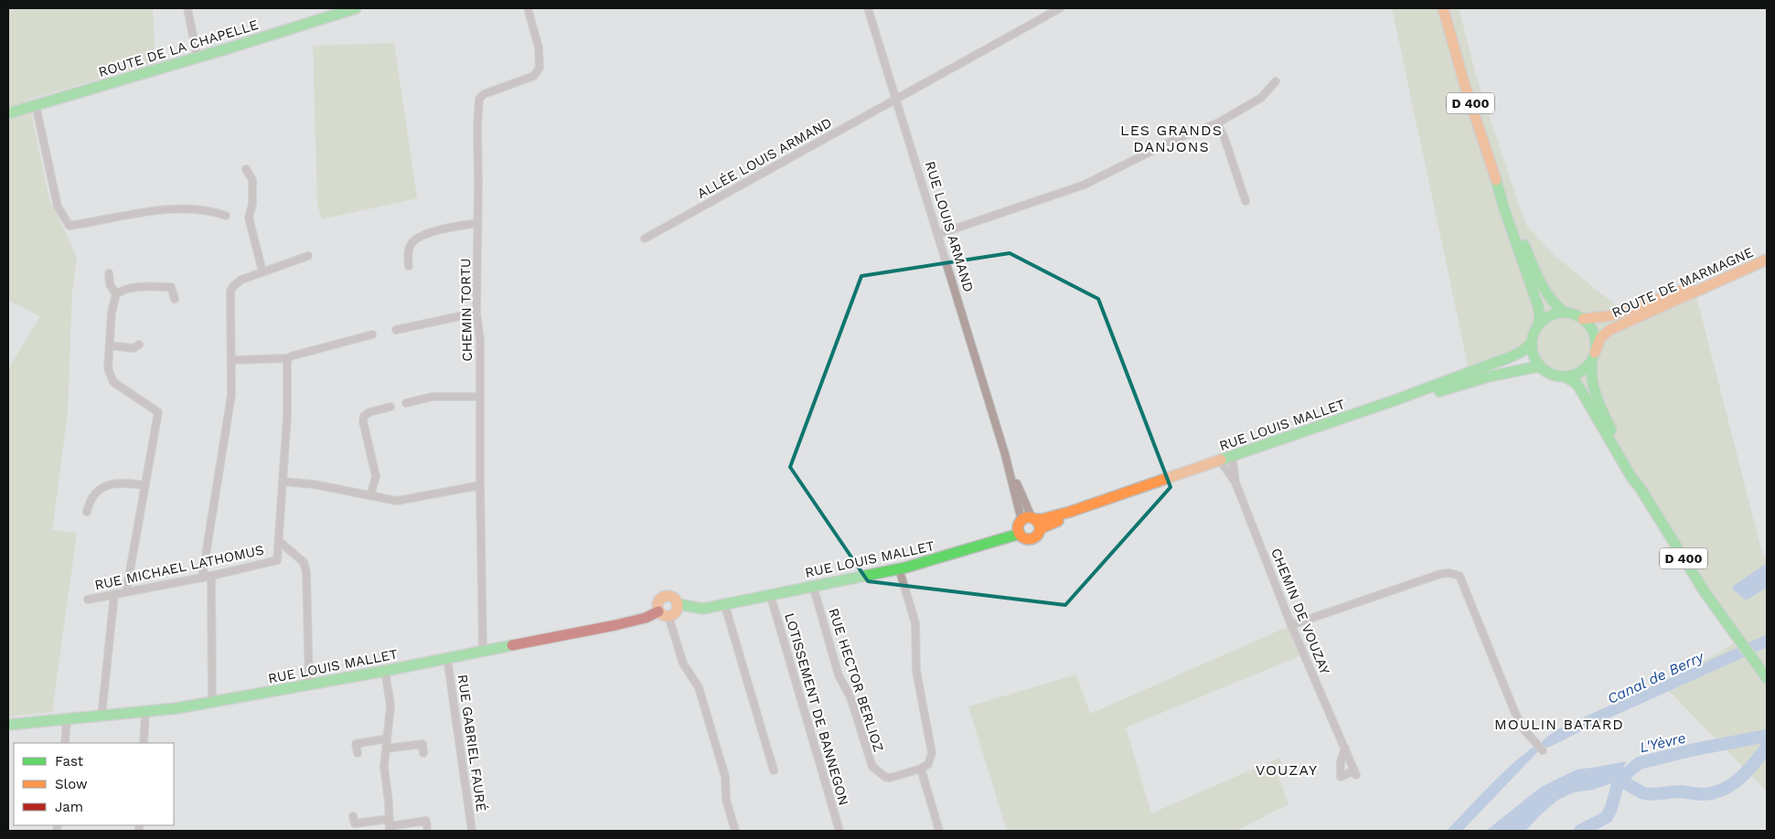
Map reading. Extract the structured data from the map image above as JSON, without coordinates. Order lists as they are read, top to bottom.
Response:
{
  "streets": {
    "main road": [
      "ROUTE DE LA CHAPELLE",
      "D 400",
      "ROUTE DE MARMAGNE",
      "RUE LOUIS MALLET"
    ],
    "street": [
      "ALLÉE LOUIS ARMAND",
      "RUE LOUIS ARMAND",
      "CHEMIN TORTU",
      "RUE MICHAEL LATHOMUS",
      "CHEMIN DE VOUZAY",
      "RUE HECTOR BERLIOZ",
      "LOTISSEMENT DE BANNEGON",
      "RUE GABRIEL FAURÉ"
    ]
  },
  "crossings": [
    ["D 400", "ROUTE DE MARMAGNE"],
    ["D 400", "RUE LOUIS MALLET"],
    ["ALLÉE LOUIS ARMAND", "RUE LOUIS ARMAND"],
    ["RUE LOUIS ARMAND", "RUE LOUIS MALLET"],
    ["ROUTE DE MARMAGNE", "RUE LOUIS MALLET"],
    ["CHEMIN TORTU", "RUE LOUIS MALLET"],
    ["RUE LOUIS MALLET", "CHEMIN DE VOUZAY"],
    ["RUE LOUIS MALLET", "RUE HECTOR BERLIOZ"],
    ["RUE LOUIS MALLET", "LOTISSEMENT DE BANNEGON"],
    ["RUE LOUIS MALLET", "RUE GABRIEL FAURÉ"]
  ],
  "districts": ["LES GRANDS DANJONS", "MOULIN BATARD", "VOUZAY"],
  "water": ["Canal de Berry", "L'Yèvre"],
  "legend": ["Fast", "Slow", "Jam"]
}
